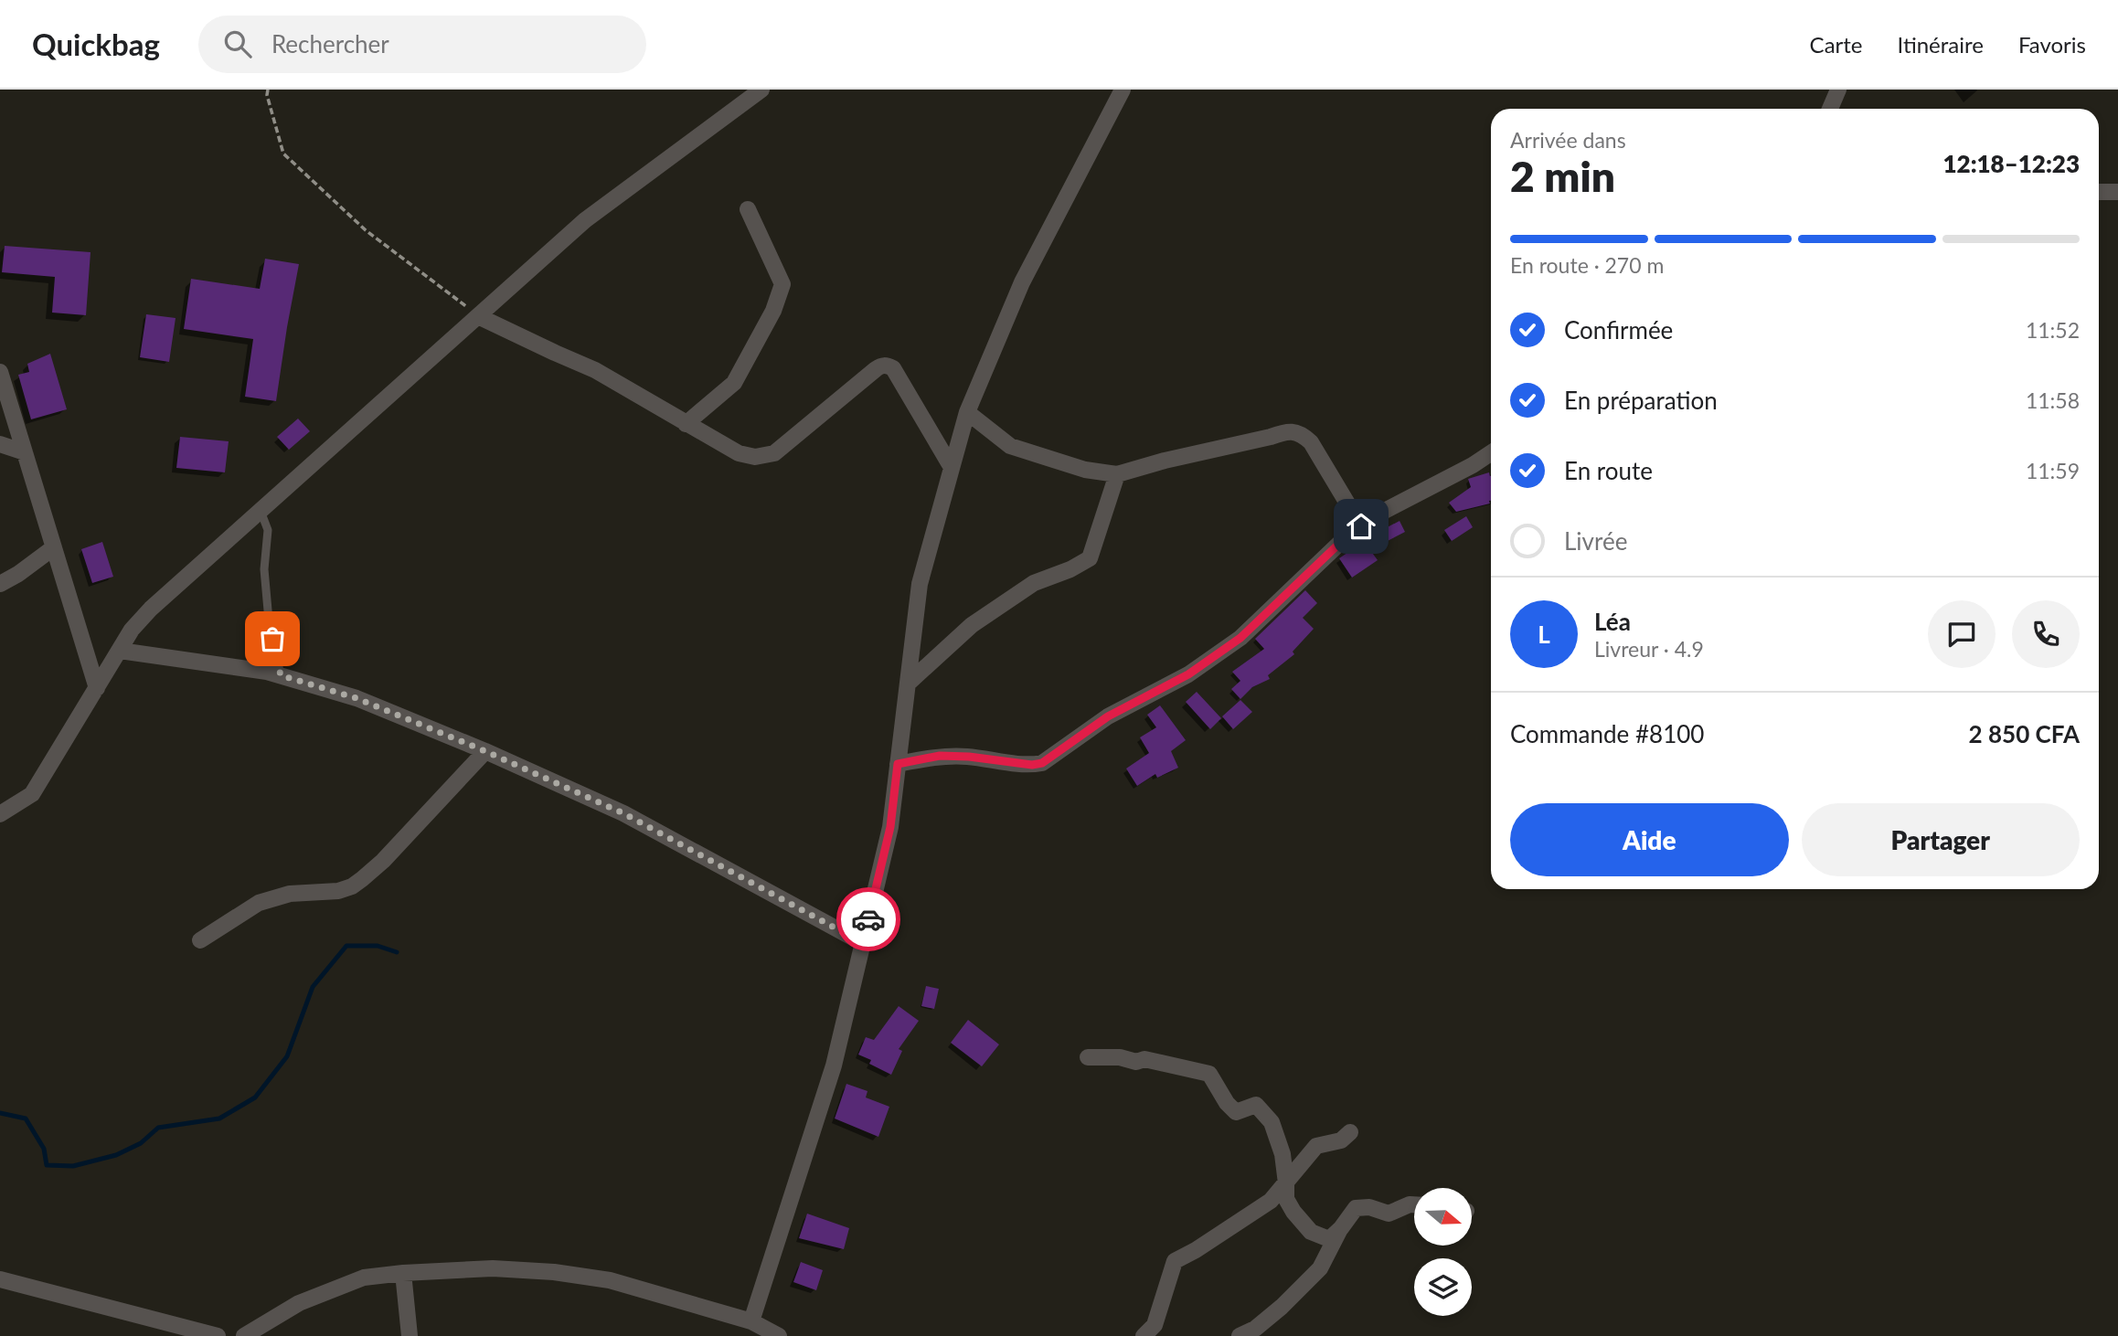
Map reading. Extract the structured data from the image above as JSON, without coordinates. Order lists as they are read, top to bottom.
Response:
{
  "north": "right",
  "page": {
    "header": "Quickbag",
    "search": "Rechercher",
    "nav": ["Carte", "Itinéraire", "Favoris"],
    "heading": ["2 min", "Arrivée dans", "12:18–12:23"],
    "panel": [
      "Léa",
      "Livreur · 4.9",
      "Commande #8100",
      "2 850 CFA"
    ],
    "bar": "En route · 270 m",
    "list": [
      ["Confirmée", "11:52"],
      ["En préparation", "11:58"],
      ["En route", "11:59"],
      "Livrée"
    ],
    "round": "L",
    "buttons": ["Aide", "Partager"]
  }
}
